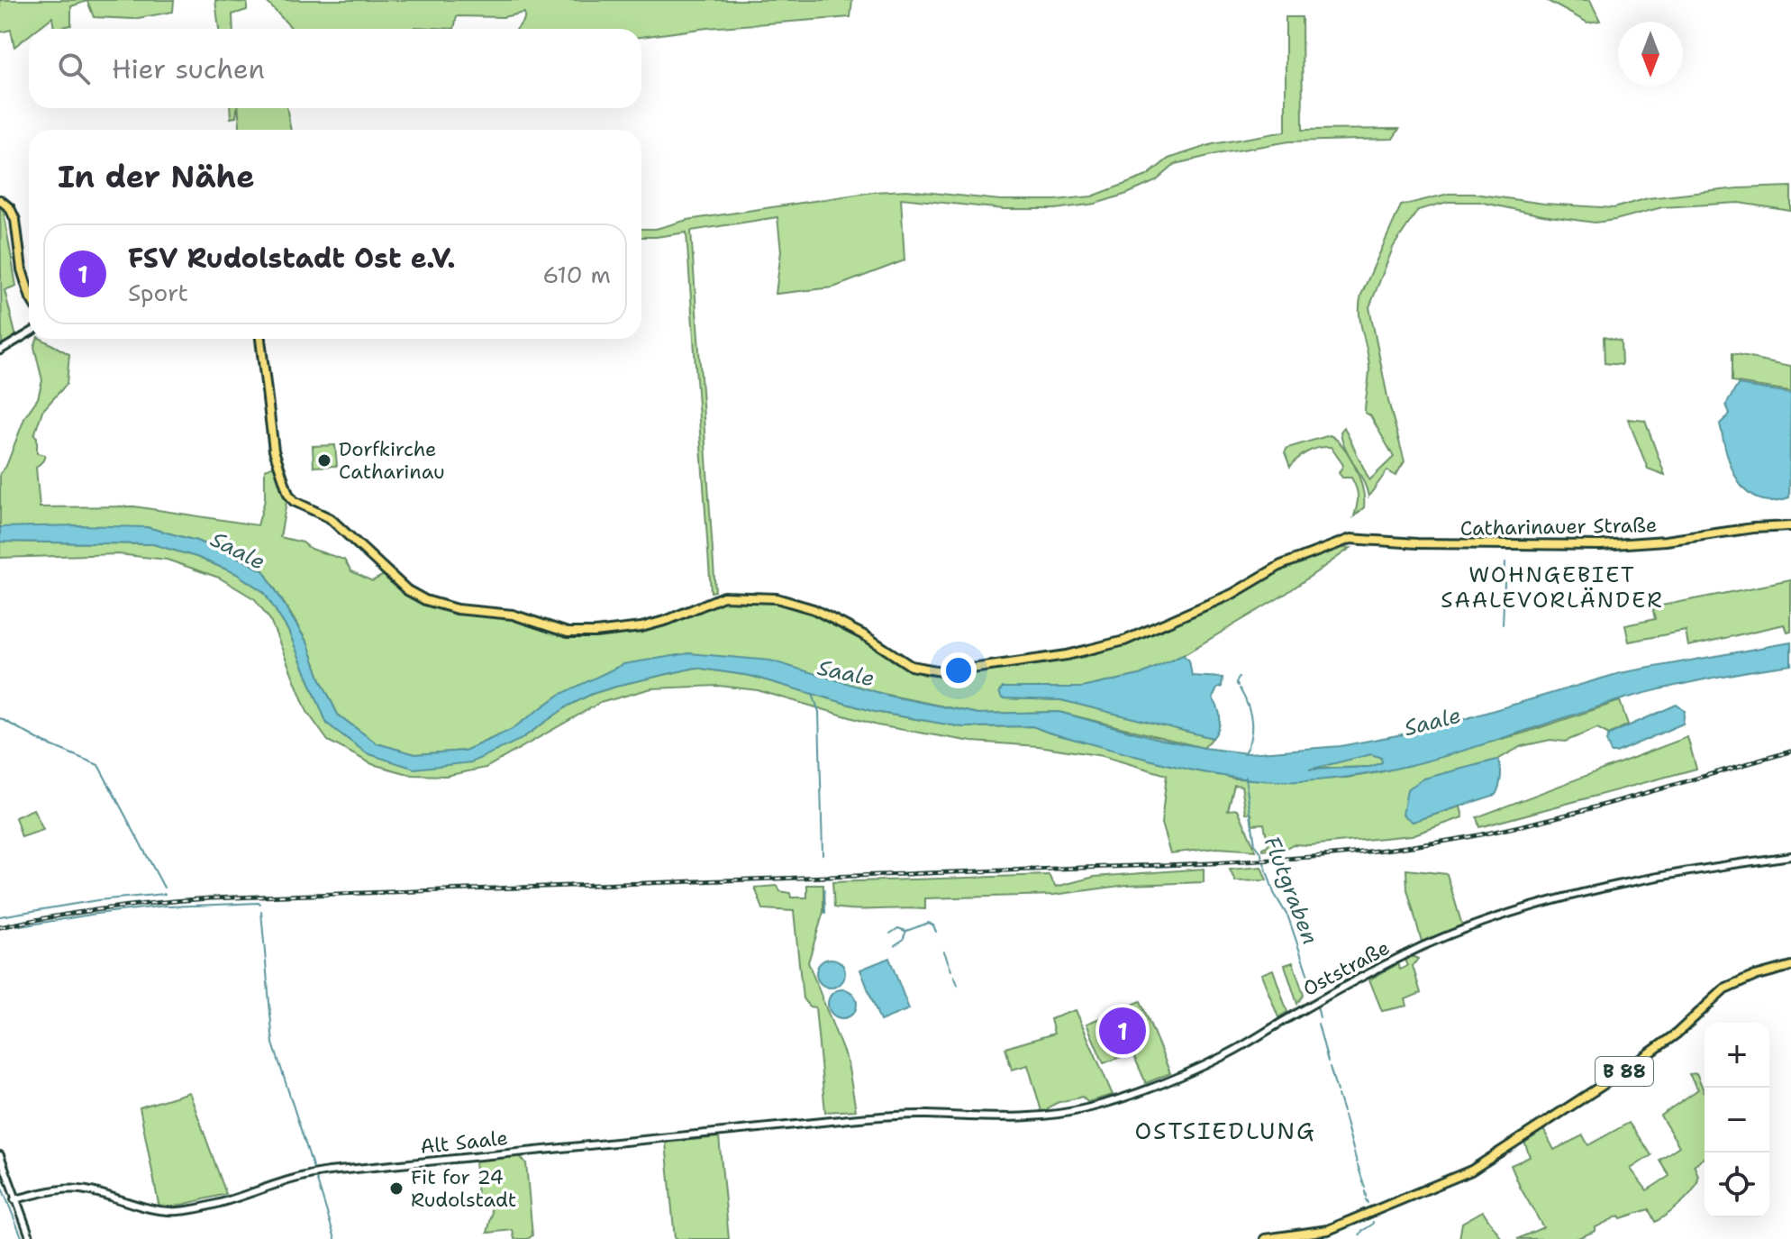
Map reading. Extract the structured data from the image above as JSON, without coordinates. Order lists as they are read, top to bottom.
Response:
{
  "streets": {
    "main road": ["Catharinauer Straße", "B 88"],
    "street": ["Oststraße", "Alt Saale"]
  },
  "crossings": [
    ["Oststraße", "Alt Saale"]
  ],
  "districts": ["WOHNGEBIET SAALEVORLÄNDER", "OSTSIEDLUNG"],
  "water": ["Saale", "Flutgraben"],
  "places": ["Dorfkirche Catharinau", "Fit for 24 Rudolstadt"],
  "north": "bottom",
  "page": {
    "search": "Hier suchen",
    "heading": "In der Nähe",
    "list": [
      {
        "mark": "1",
        "name": "FSV Rudolstadt Ost e.V.",
        "note": "Sport",
        "value": "610 m"
      }
    ],
    "pins": "1",
    "map_buttons": ["+", "−"]
  }
}
